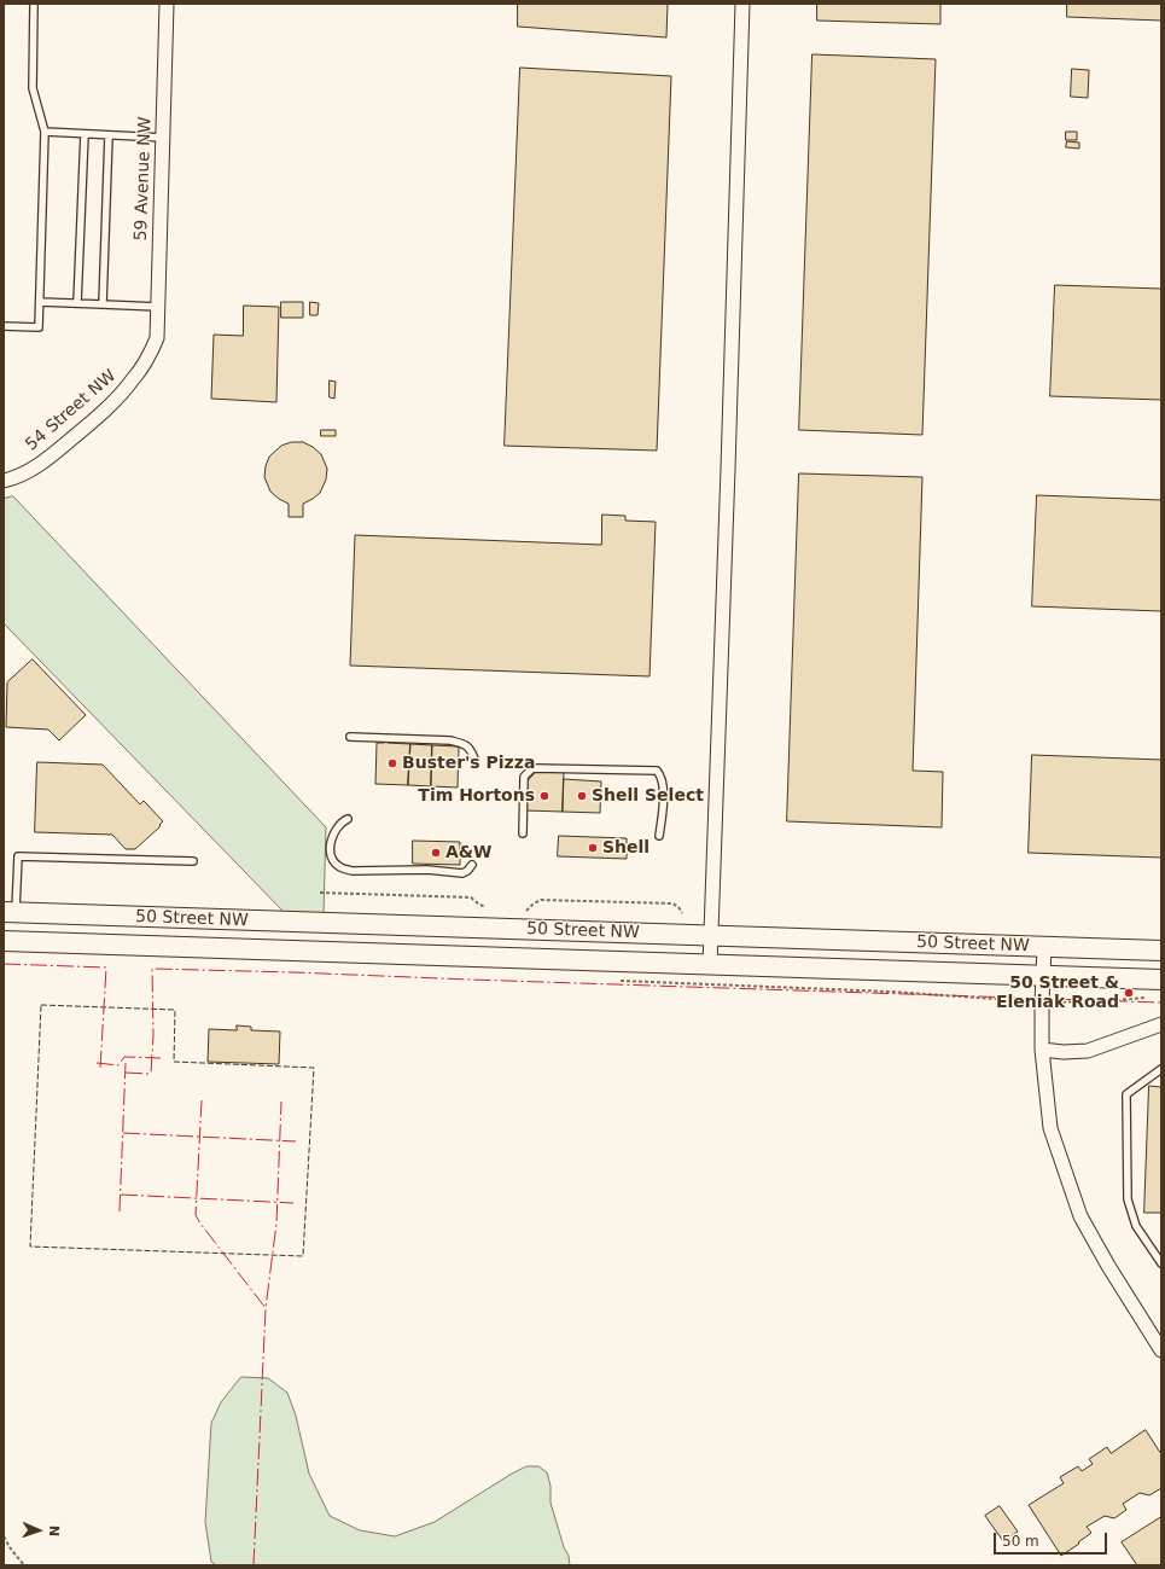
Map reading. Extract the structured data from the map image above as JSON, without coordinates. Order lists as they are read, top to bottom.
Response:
{
  "streets": {
    "main road": ["50 Street NW"],
    "street": ["59 Avenue NW", "54 Street NW"]
  },
  "crossings": [
    ["59 Avenue NW", "54 Street NW"]
  ],
  "places": [
    "Buster's Pizza",
    "Tim Hortons",
    "Shell Select",
    "Shell",
    "A&W",
    "50 Street & Eleniak Road"
  ],
  "scale_bar": "50 m",
  "north": "right"
}
